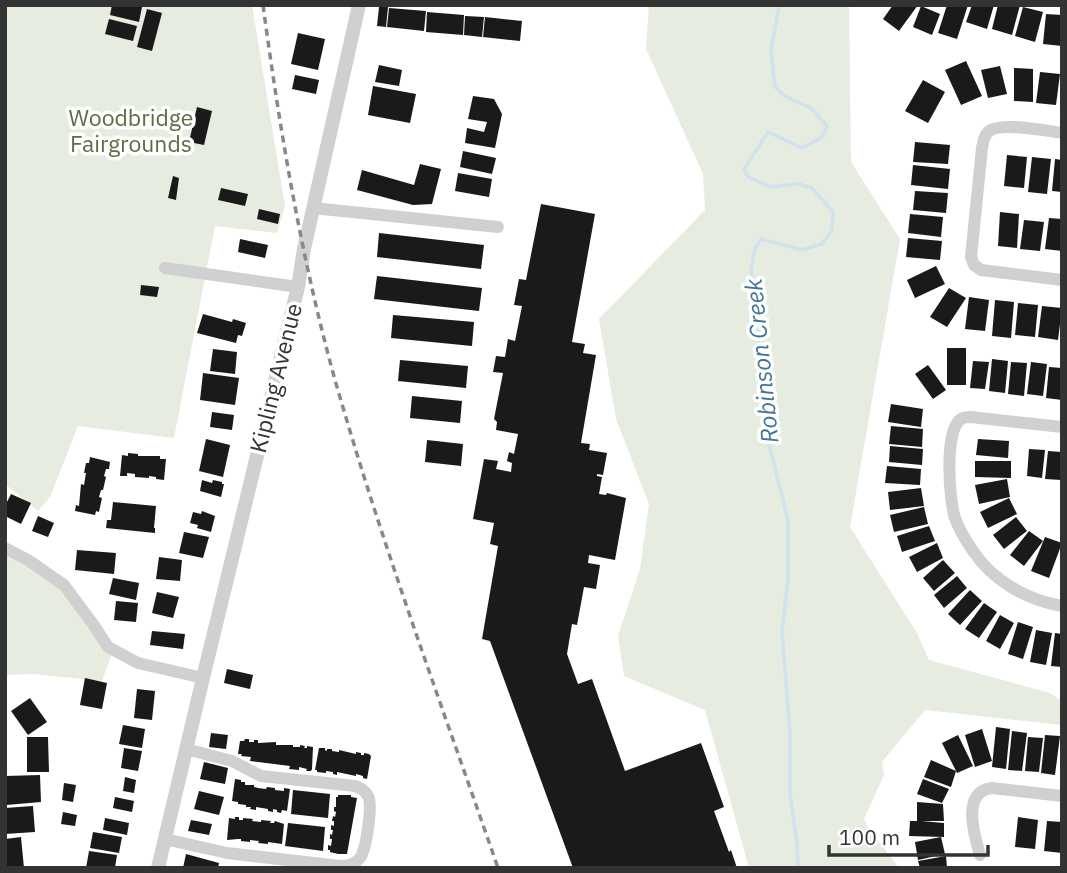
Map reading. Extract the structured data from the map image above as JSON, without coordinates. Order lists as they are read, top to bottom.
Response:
{
  "streets": {
    "street": ["Kipling Avenue"]
  },
  "water": ["Robinson Creek"],
  "parks": ["Woodbridge Fairgrounds"],
  "scale_bar": "100 m"
}
